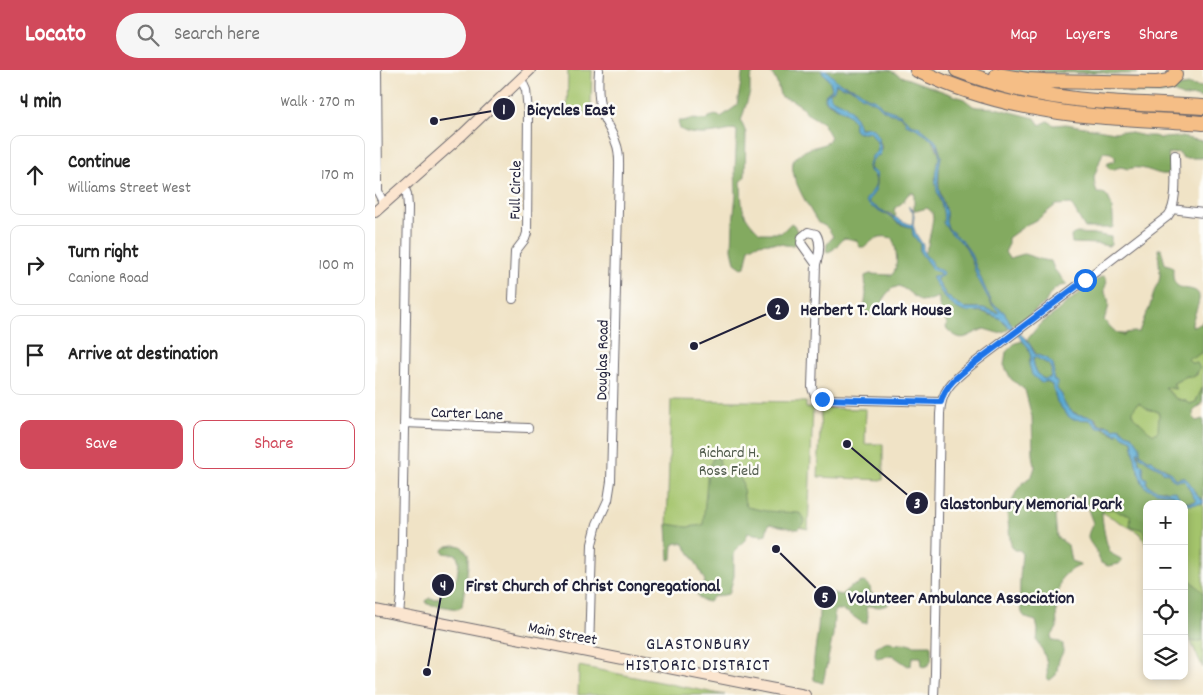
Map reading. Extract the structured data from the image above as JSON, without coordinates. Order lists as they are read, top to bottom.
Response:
{
  "streets": {
    "main road": ["Main Street"],
    "street": ["Full Circle", "Douglas Road", "Carter Lane"]
  },
  "crossings": [
    ["Douglas Road", "Main Street"]
  ],
  "districts": ["GLASTONBURY HISTORIC DISTRICT"],
  "parks": ["Richard H. Ross Field"],
  "places": [
    "Bicycles East",
    "Herbert T. Clark House",
    "Glastonbury Memorial Park",
    "Volunteer Ambulance Association",
    "First Church of Christ Congregational"
  ],
  "page": {
    "header": "Locato",
    "search": "Search here",
    "nav": ["Map", "Layers", "Share"],
    "heading": ["4 min", "Walk · 270 m"],
    "list": [
      ["Continue", "Williams Street West", "170 m"],
      ["Turn right", "Canione Road", "100 m"],
      "Arrive at destination"
    ],
    "buttons": ["Save", "Share"],
    "map_buttons": ["+", "−"]
  }
}
